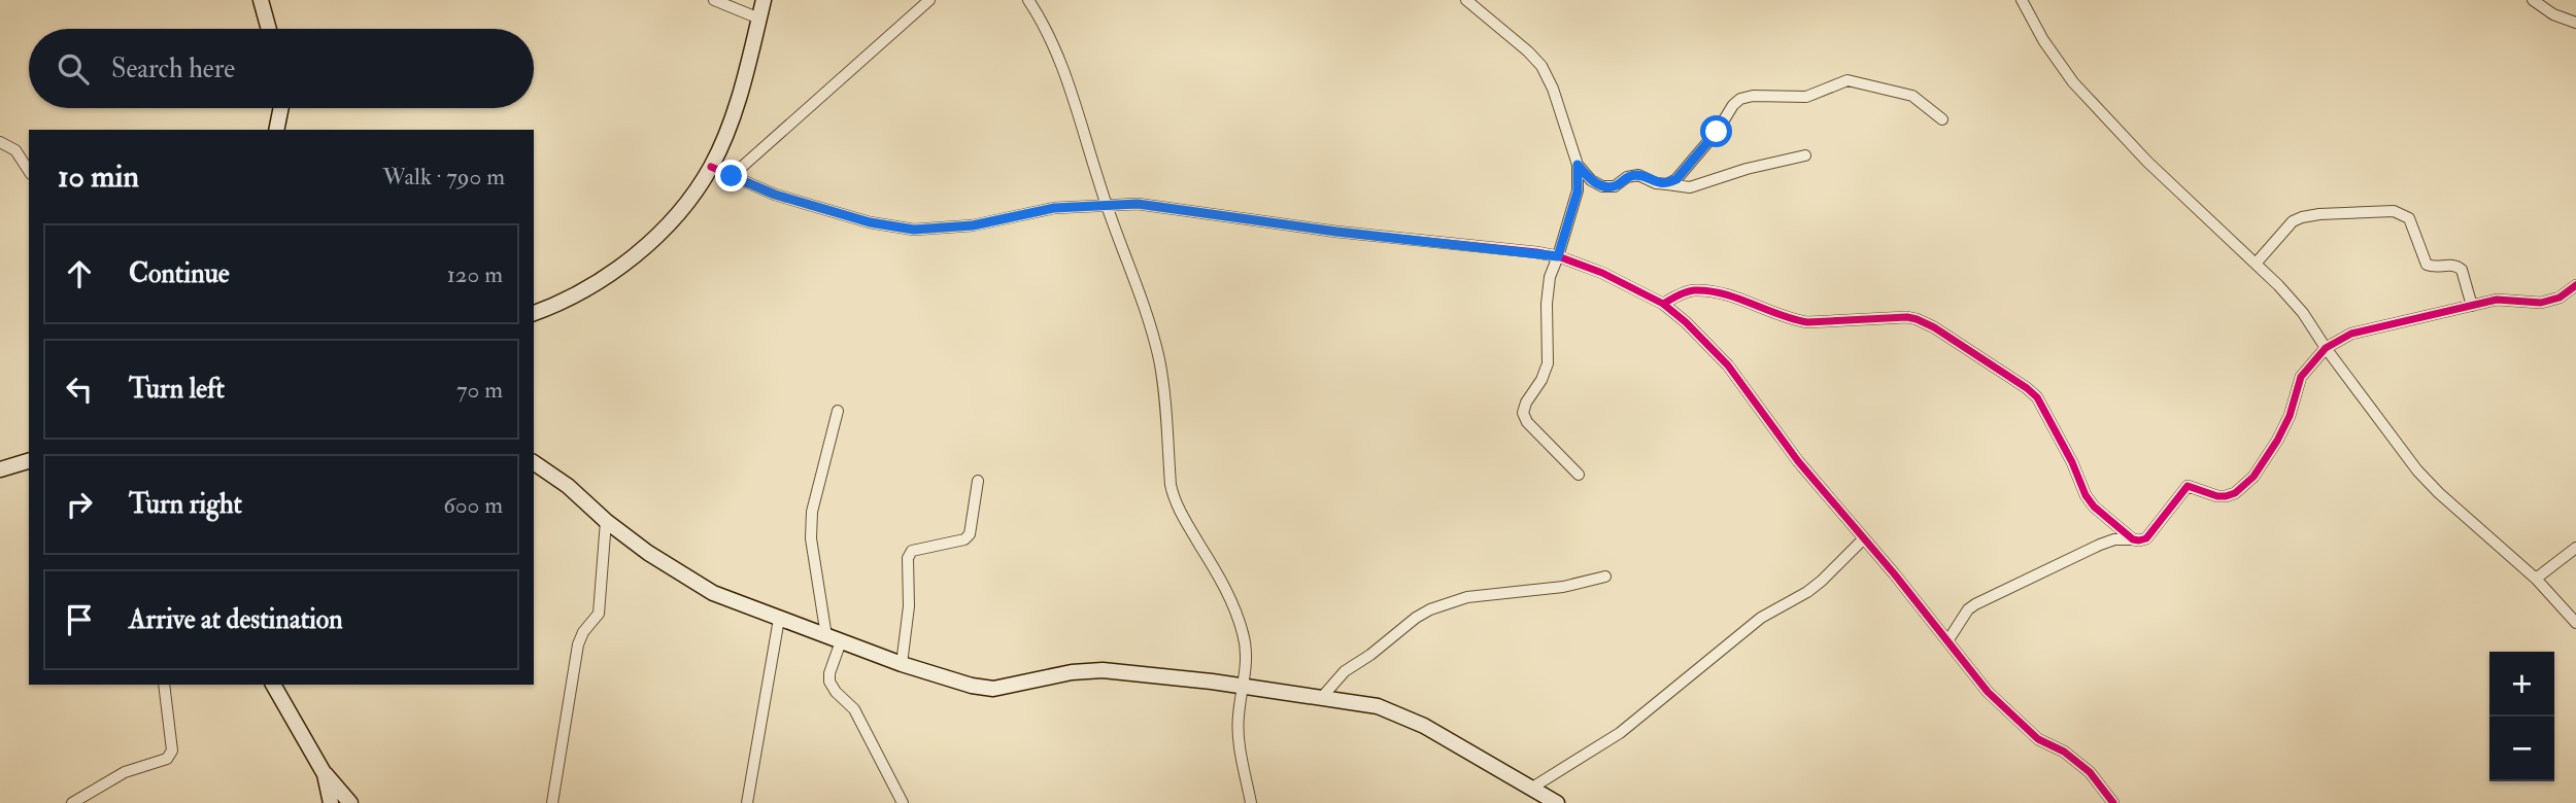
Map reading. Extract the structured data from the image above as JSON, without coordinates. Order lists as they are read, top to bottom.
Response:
{
  "page": {
    "search": "Search here",
    "heading": ["10 min", "Walk · 790 m"],
    "list": [
      ["Continue", "120 m"],
      ["Turn left", "70 m"],
      ["Turn right", "600 m"],
      "Arrive at destination"
    ],
    "map_buttons": ["+", "−"]
  }
}
